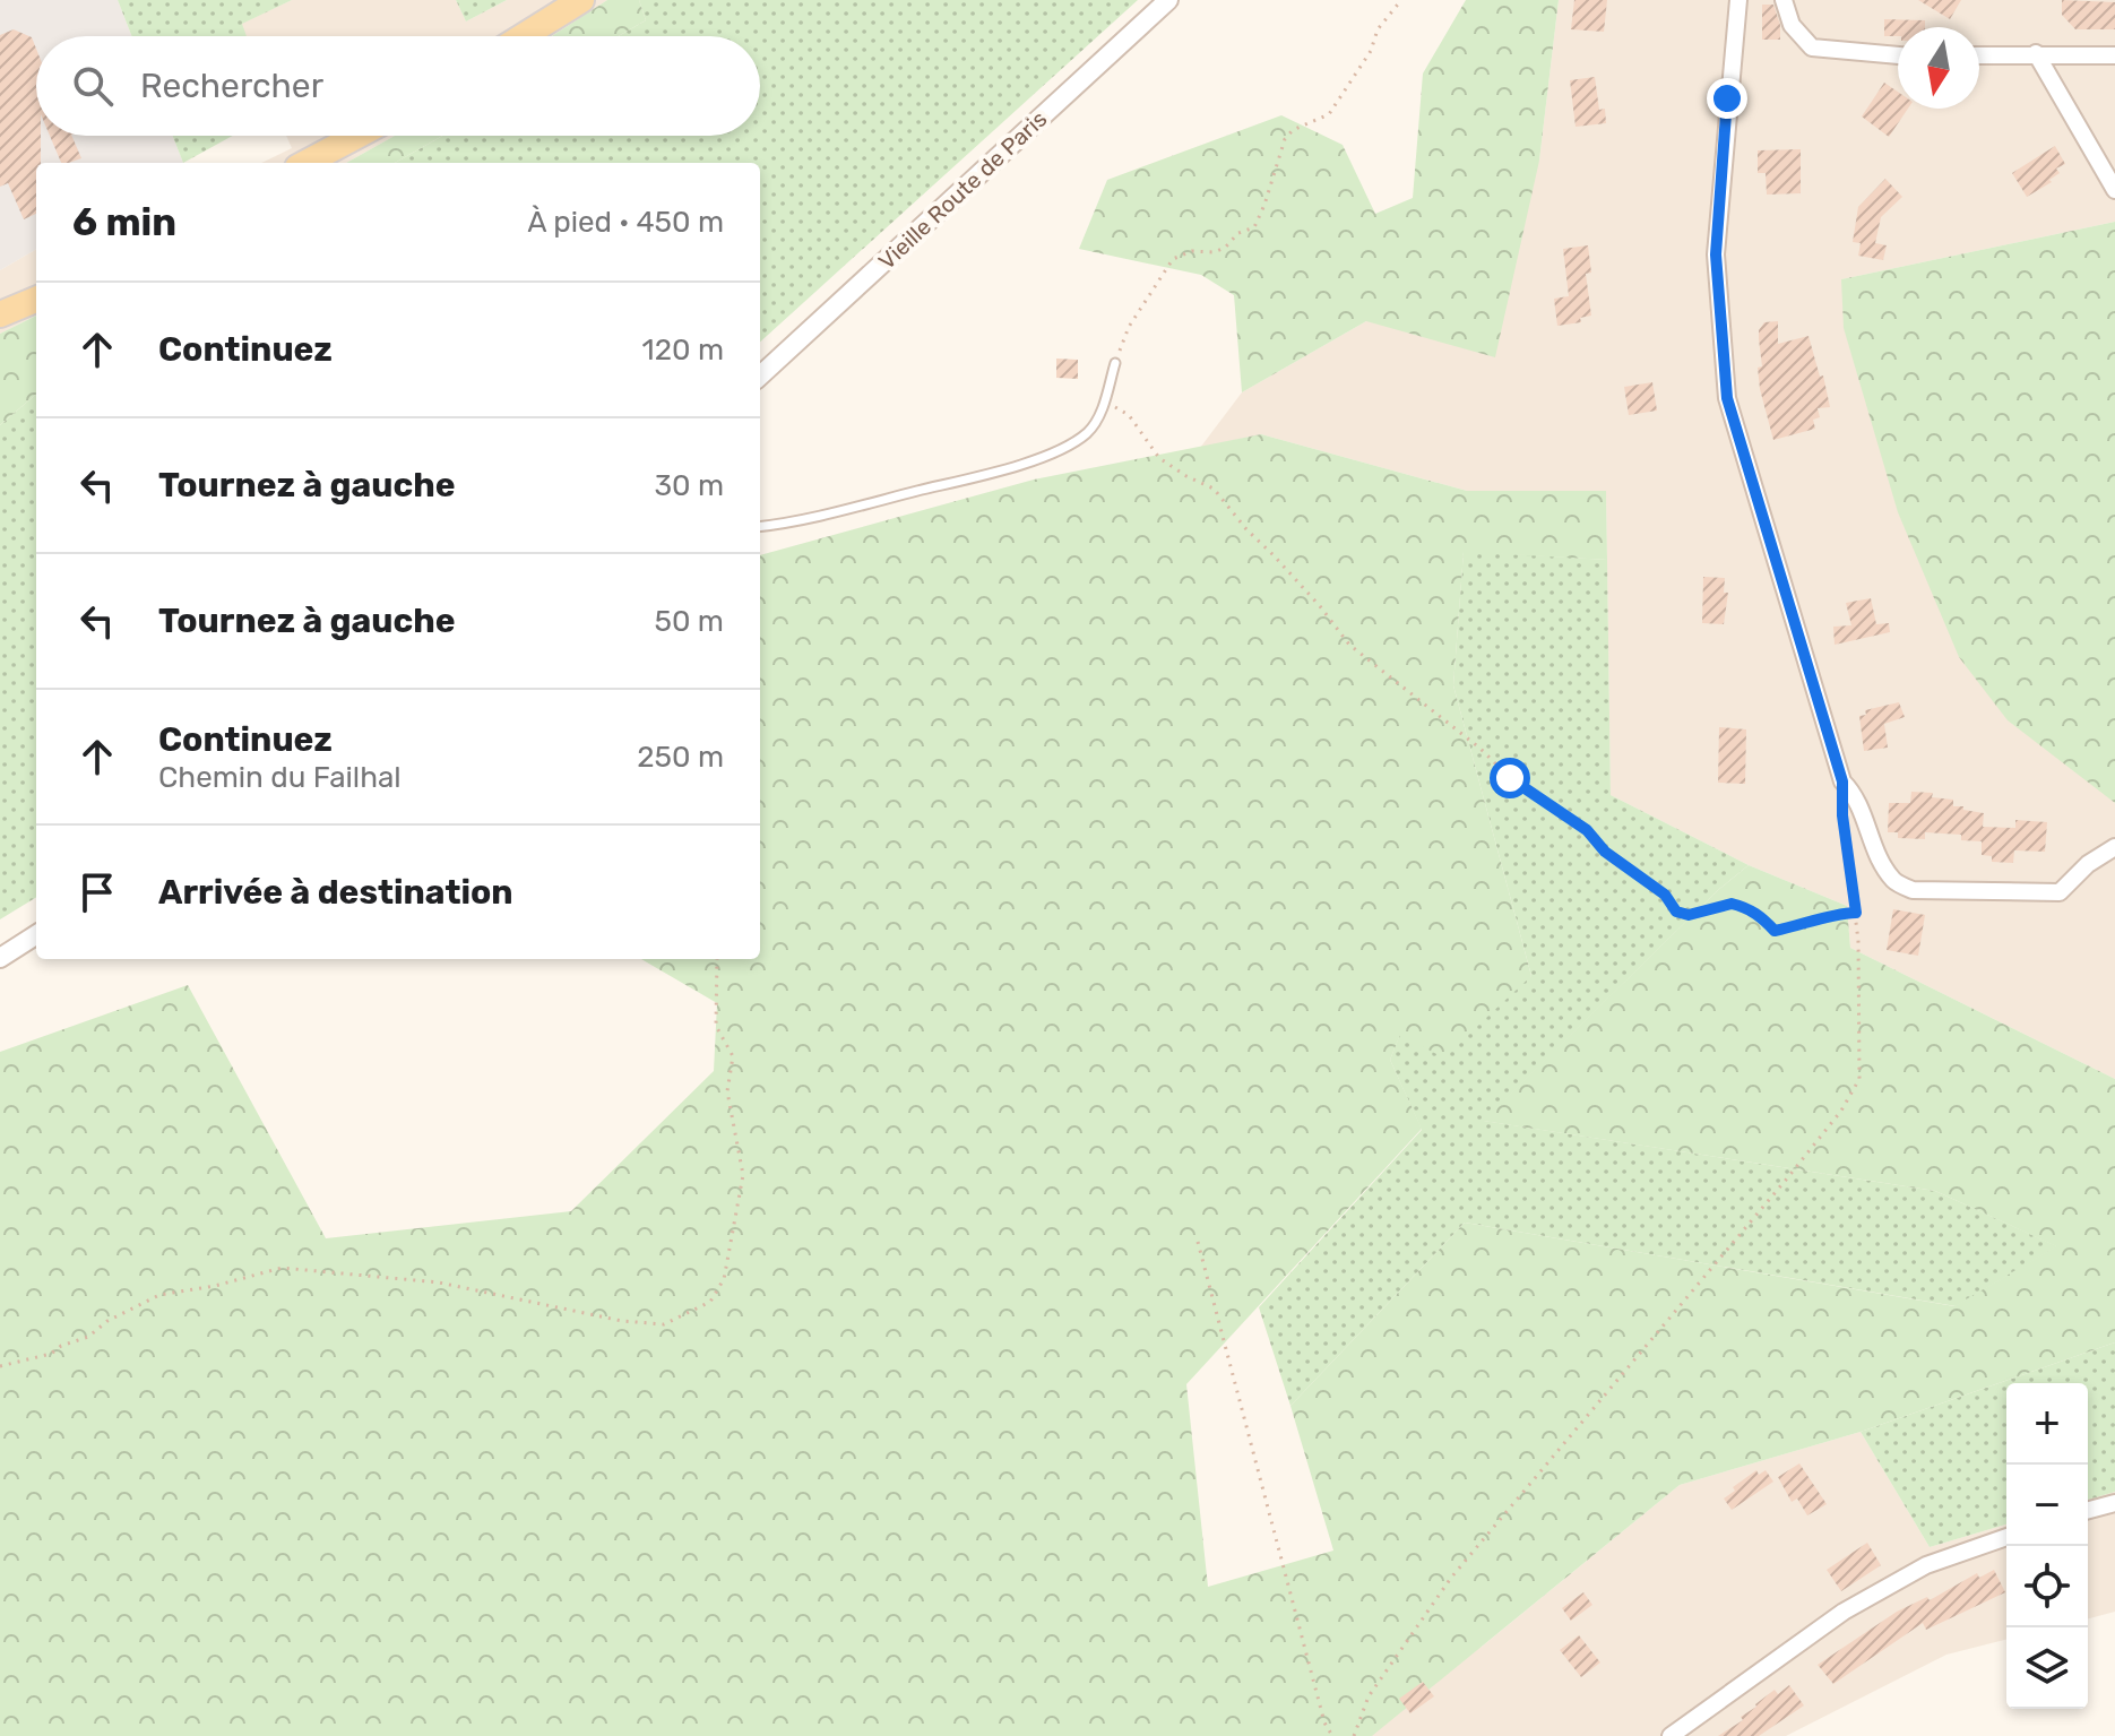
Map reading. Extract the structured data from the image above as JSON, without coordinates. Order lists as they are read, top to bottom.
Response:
{
  "streets": {
    "street": ["Vieille Route de Paris"]
  },
  "north": "bottom",
  "page": {
    "search": "Rechercher",
    "heading": ["6 min", "À pied · 450 m"],
    "list": [
      ["Continuez", "120 m"],
      ["Tournez à gauche", "30 m"],
      ["Tournez à gauche", "50 m"],
      ["Continuez", "Chemin du Failhal", "250 m"],
      "Arrivée à destination"
    ],
    "map_buttons": ["+", "−"]
  }
}
